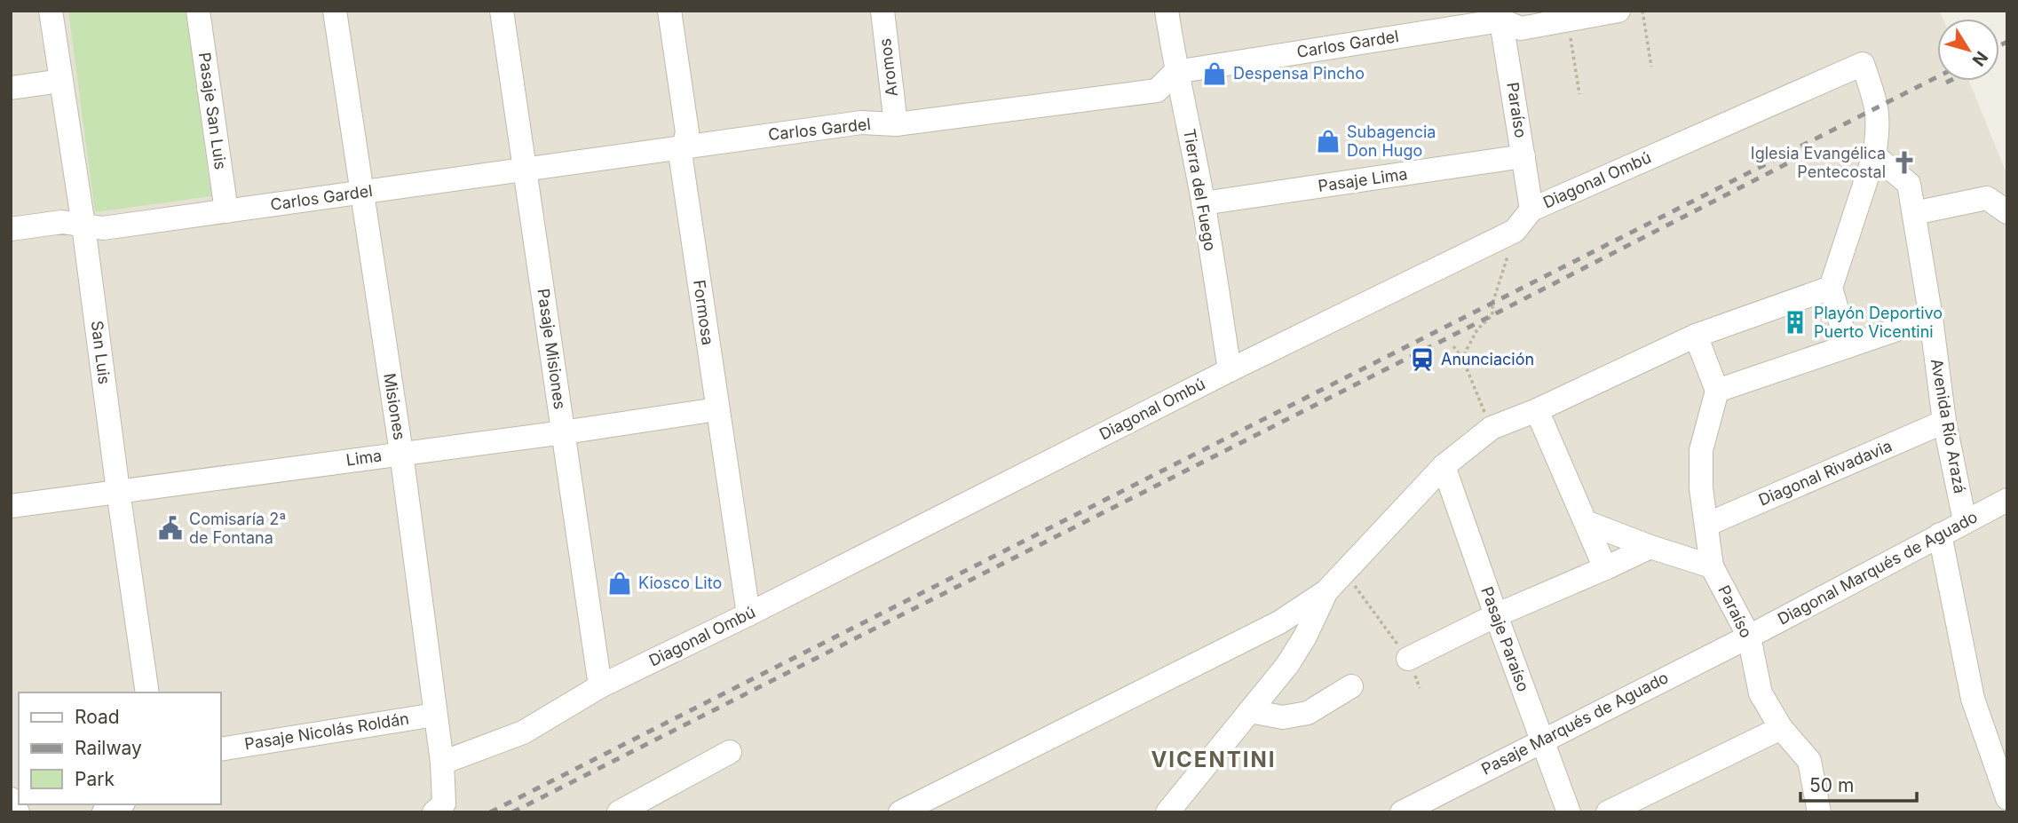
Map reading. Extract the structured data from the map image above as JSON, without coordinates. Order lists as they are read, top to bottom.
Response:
{
  "streets": {
    "street": [
      "Carlos Gardel",
      "Aromos",
      "Paraíso",
      "Pasaje San Luis",
      "Pasaje Lima",
      "Diagonal Ombú",
      "Tierra del Fuego",
      "Formosa",
      "Pasaje Misiones",
      "San Luis",
      "Misiones",
      "Avenida Río Arazá",
      "Lima",
      "Diagonal Rivadavia",
      "Diagonal Marqués de Aguado",
      "Pasaje Paraíso",
      "Pasaje Marqués de Aguado",
      "Pasaje Nicolás Roldán"
    ]
  },
  "crossings": [
    ["Carlos Gardel", "Aromos"],
    ["Carlos Gardel", "Paraíso"],
    ["Carlos Gardel", "Pasaje San Luis"],
    ["Carlos Gardel", "Tierra del Fuego"],
    ["Carlos Gardel", "Formosa"],
    ["Carlos Gardel", "Pasaje Misiones"],
    ["Carlos Gardel", "San Luis"],
    ["Carlos Gardel", "Misiones"],
    ["Paraíso", "Pasaje Lima"],
    ["Paraíso", "Diagonal Ombú"],
    ["Paraíso", "Diagonal Marqués de Aguado"],
    ["Paraíso", "Pasaje Marqués de Aguado"],
    ["Pasaje Lima", "Tierra del Fuego"],
    ["Diagonal Ombú", "Tierra del Fuego"],
    ["Diagonal Ombú", "Formosa"],
    ["Diagonal Ombú", "Pasaje Misiones"],
    ["Diagonal Ombú", "Misiones"],
    ["Diagonal Ombú", "Avenida Río Arazá"],
    ["Formosa", "Lima"],
    ["Pasaje Misiones", "Lima"],
    ["San Luis", "Lima"],
    ["Misiones", "Lima"],
    ["Misiones", "Pasaje Nicolás Roldán"],
    ["Avenida Río Arazá", "Diagonal Rivadavia"],
    ["Avenida Río Arazá", "Diagonal Marqués de Aguado"],
    ["Diagonal Marqués de Aguado", "Pasaje Marqués de Aguado"],
    ["Pasaje Paraíso", "Pasaje Marqués de Aguado"]
  ],
  "districts": ["VICENTINI"],
  "places": {
    "shop": ["Despensa Pincho", "Subagencia Don Hugo", "Kiosco Lito"],
    "church": ["Iglesia Evangélica Pentecostal"],
    "building": ["Playón Deportivo Puerto Vicentini"],
    "station": ["Anunciación"],
    "public building": ["Comisaría 2ª de Fontana"]
  },
  "legend": ["Road", "Railway", "Park"],
  "scale_bar": "50 m",
  "north": "bottom right"
}
